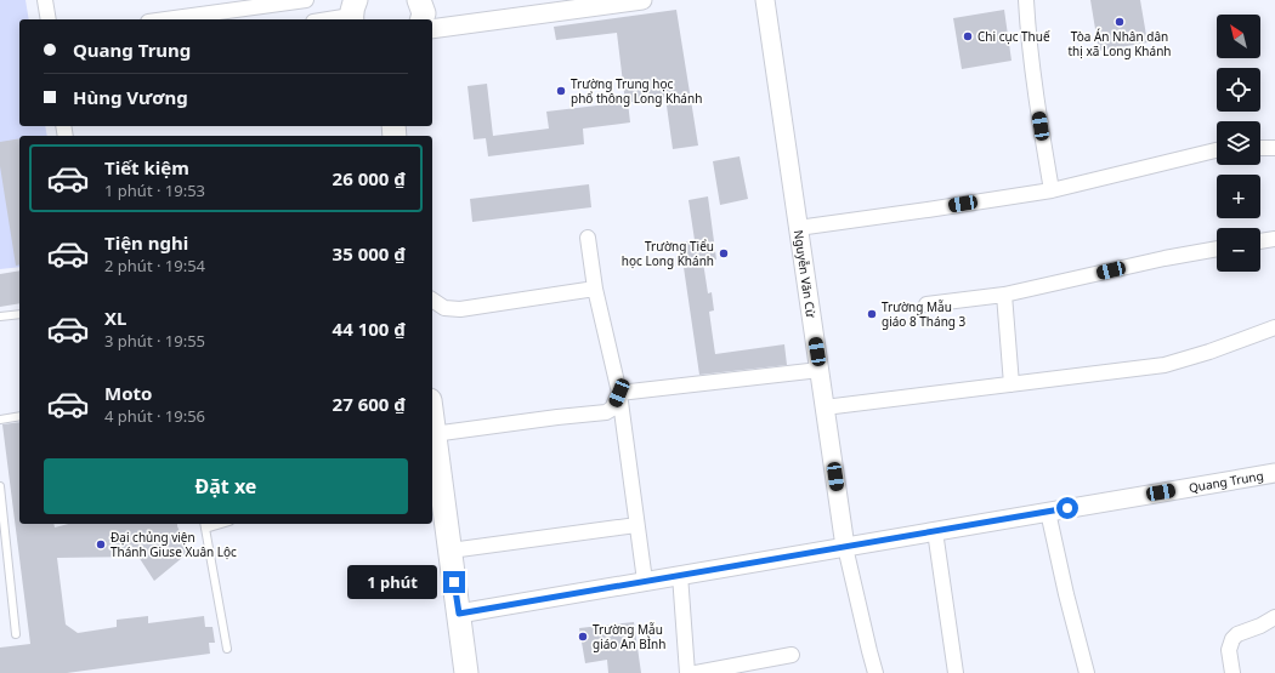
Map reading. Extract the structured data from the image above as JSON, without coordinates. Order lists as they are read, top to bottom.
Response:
{
  "streets": {
    "street": ["Nguyễn Văn Cừ", "Quang Trung"]
  },
  "crossings": [
    ["Nguyễn Văn Cừ", "Quang Trung"]
  ],
  "places": [
    "Tòa Án Nhân dân thị xã Long Khánh",
    "Chi cục Thuế",
    "Trường Trung học phổ thông Long Khánh",
    "Trường Tiểu học Long Khánh",
    "Trường Mẫu giáo 8 Tháng 3",
    "Đại chủng viện Thánh Giuse Xuân Lộc",
    "Trường Mẫu giáo An BÌnh"
  ],
  "north": "top left",
  "page": {
    "map_buttons": ["+", "−"],
    "banner": ["Quang Trung", "Hùng Vương"],
    "list": [
      {
        "name": "Tiết kiệm",
        "note": "1 phút · 19:53",
        "value": "26 000 ₫"
      },
      {
        "name": "Tiện nghi",
        "note": "2 phút · 19:54",
        "value": "35 000 ₫"
      },
      {
        "name": "XL",
        "note": "3 phút · 19:55",
        "value": "44 100 ₫"
      },
      {
        "name": "Moto",
        "note": "4 phút · 19:56",
        "value": "27 600 ₫"
      }
    ],
    "buttons": "Đặt xe",
    "bubble": "1 phút"
  }
}
